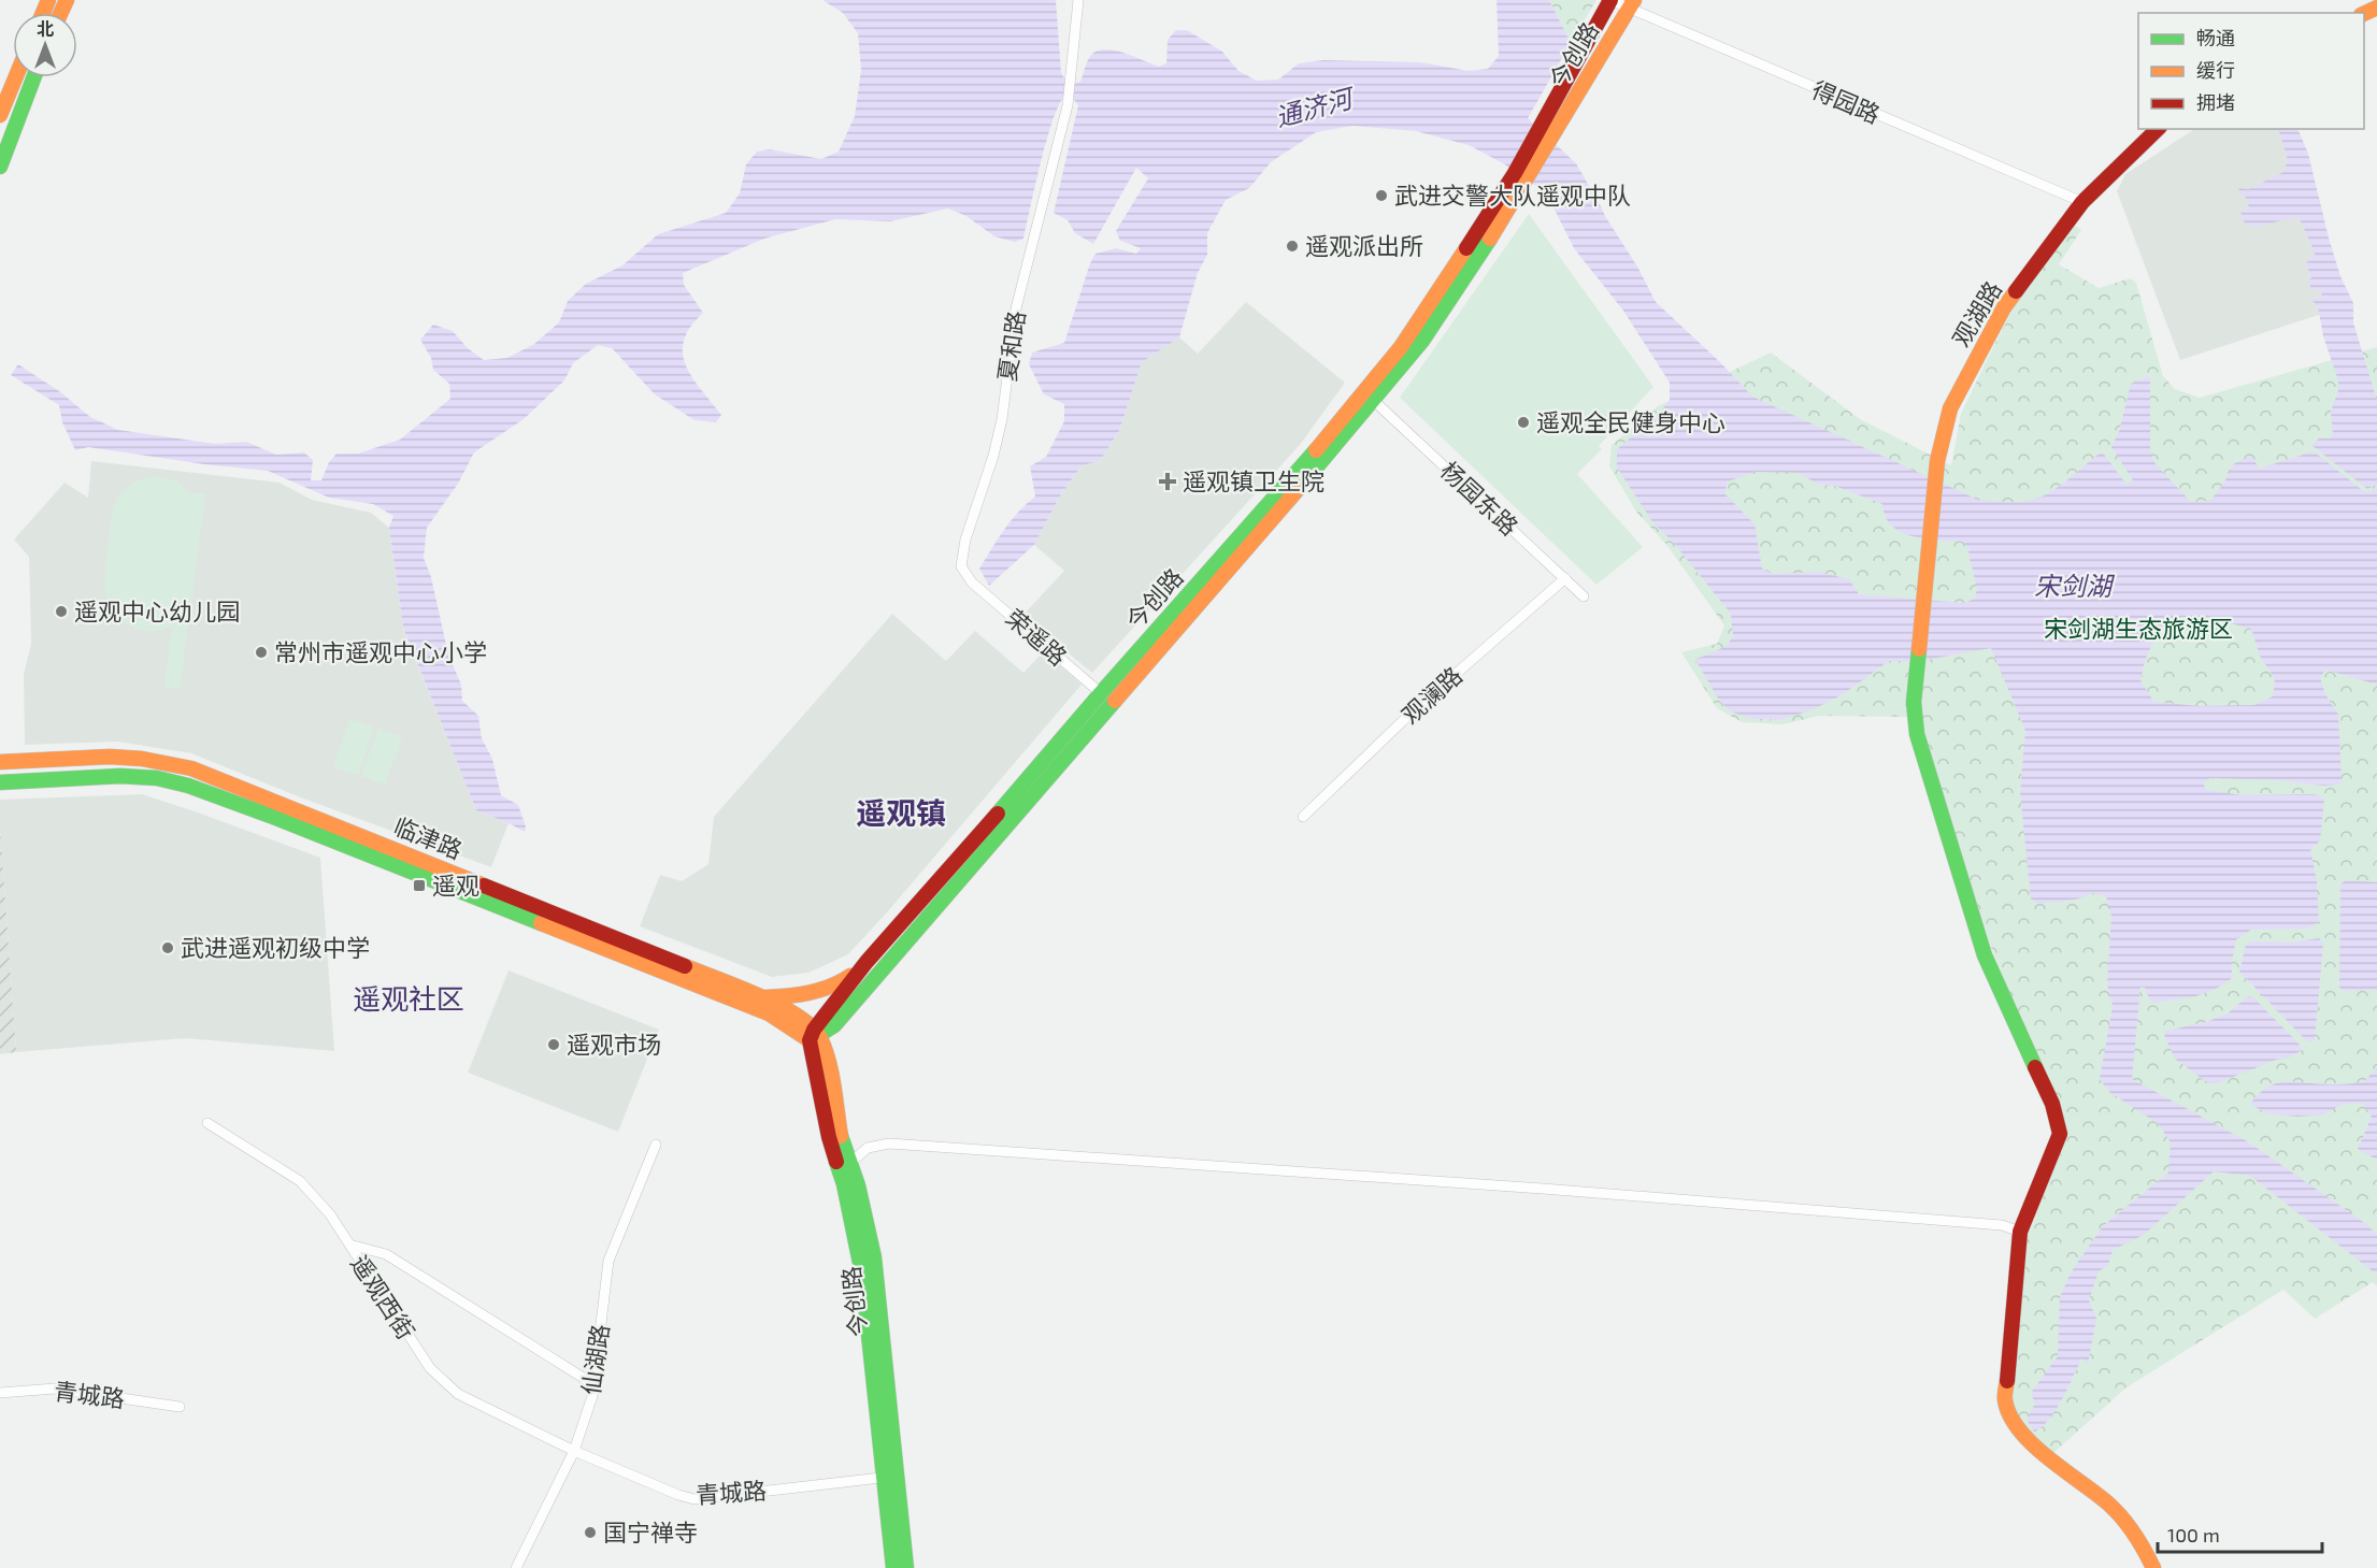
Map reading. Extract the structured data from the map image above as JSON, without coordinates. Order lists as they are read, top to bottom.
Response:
{
  "streets": {
    "main road": ["今创路", "观湖路", "临津路"],
    "street": [
      "得园路",
      "夏和路",
      "杨园东路",
      "荣遥路",
      "观澜路",
      "遥观西街",
      "仙湖路",
      "青城路"
    ]
  },
  "crossings": [
    ["今创路", "得园路"],
    ["今创路", "杨园东路"],
    ["今创路", "荣遥路"],
    ["今创路", "临津路"],
    ["今创路", "青城路"],
    ["得园路", "观湖路"],
    ["夏和路", "荣遥路"],
    ["杨园东路", "观澜路"],
    ["遥观西街", "仙湖路"],
    ["遥观西街", "青城路"],
    ["仙湖路", "青城路"]
  ],
  "districts": ["遥观镇", "遥观社区"],
  "water": ["通济河", "宋剑湖"],
  "parks": ["宋剑湖生态旅游区"],
  "places": {
    "other": [
      "武进交警大队遥观中队",
      "遥观派出所",
      "遥观全民健身中心",
      "遥观中心幼儿园",
      "常州市遥观中心小学",
      "武进遥观初级中学",
      "遥观市场",
      "国宁禅寺"
    ],
    "health": ["遥观镇卫生院"],
    "transit": ["遥观"]
  },
  "legend": ["畅通", "缓行", "拥堵"],
  "scale_bar": "100 m",
  "north": "top"
}
